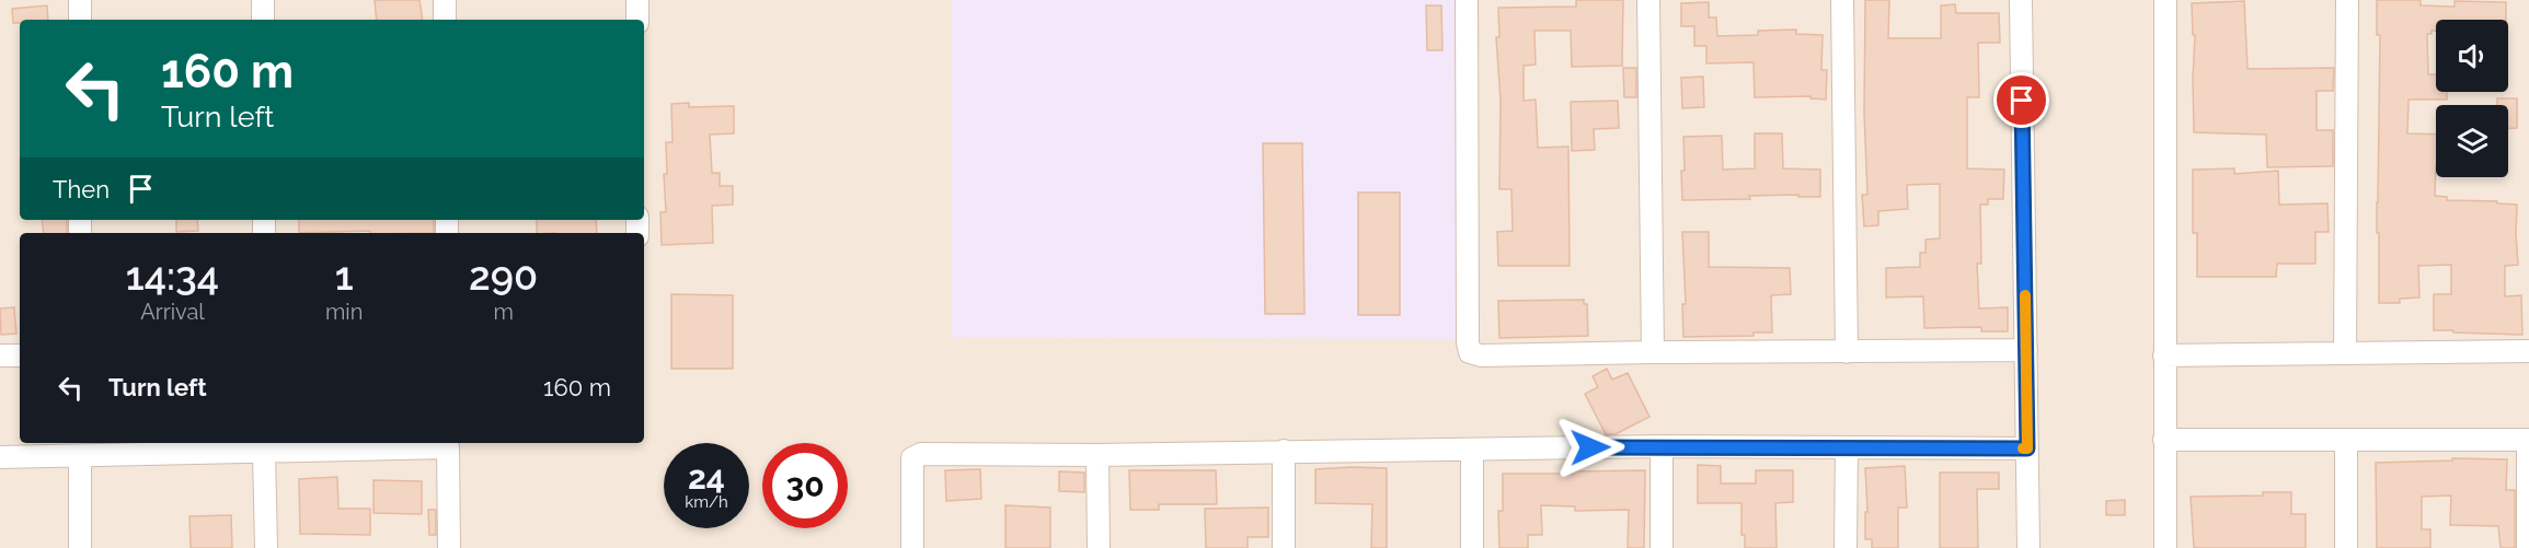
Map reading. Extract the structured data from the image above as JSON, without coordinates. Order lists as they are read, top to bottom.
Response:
{
  "page": {
    "turn": ["160 m", "Turn left"],
    "then": "Then",
    "eta": [
      "14:34",
      "Arrival",
      "1",
      "min",
      "290",
      "m"
    ],
    "list": [
      {
        "name": "Turn left",
        "value": "160 m"
      }
    ],
    "speed": "24 km/h",
    "limit": "30"
  }
}
